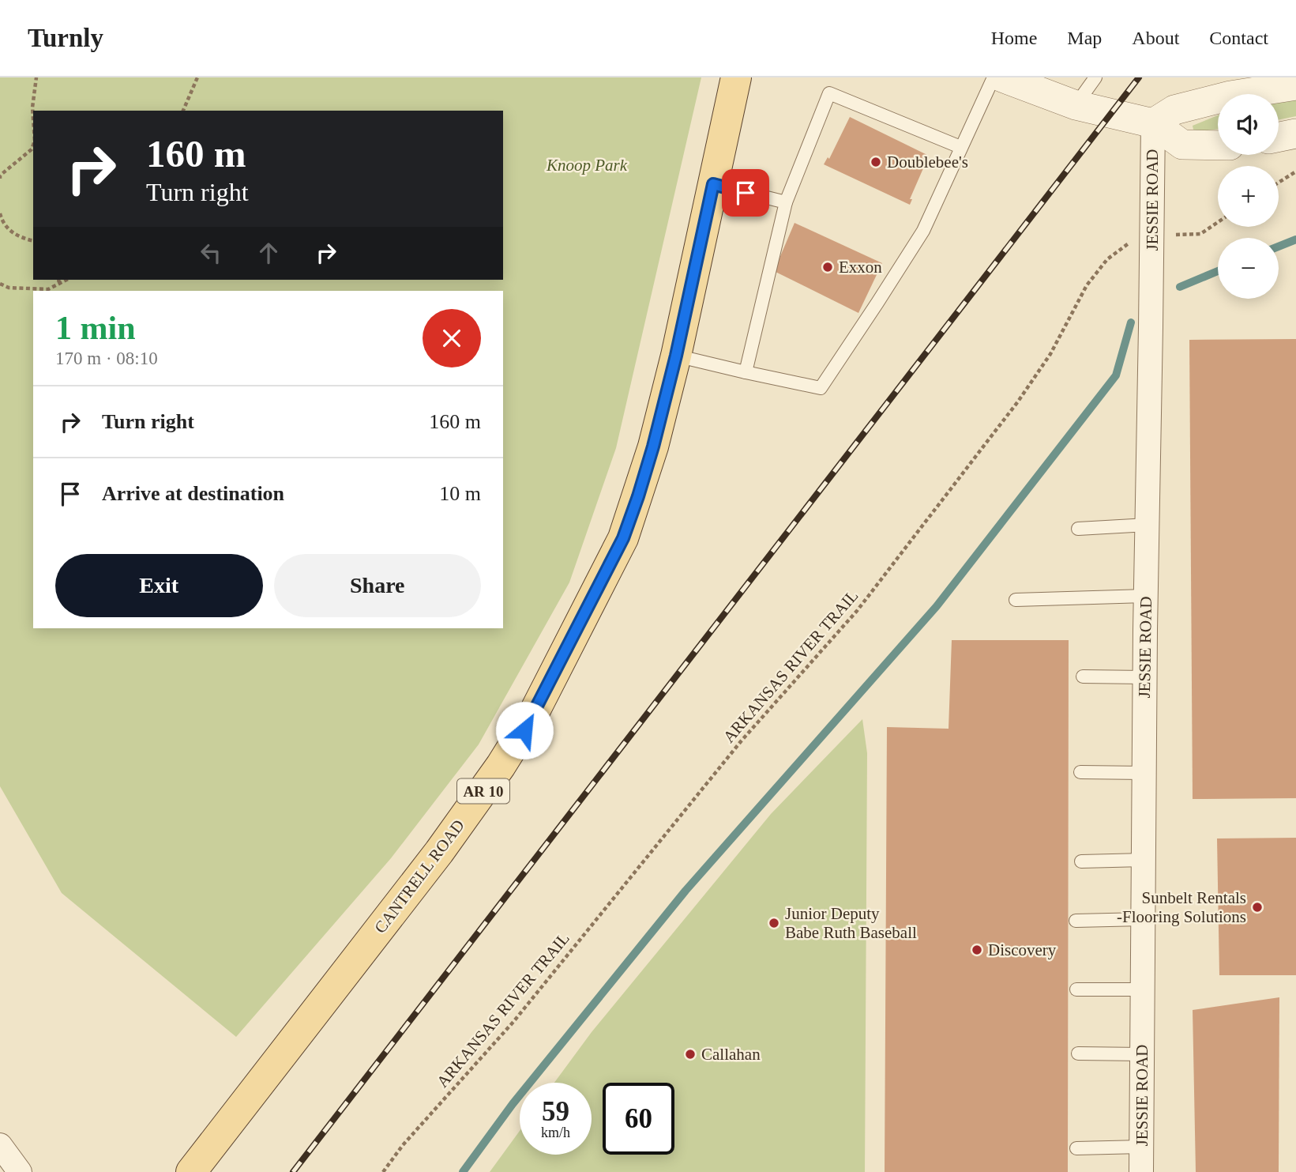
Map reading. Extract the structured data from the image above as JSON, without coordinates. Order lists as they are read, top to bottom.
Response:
{
  "streets": {
    "main road": ["AR 10", "CANTRELL ROAD"],
    "street": ["JESSIE ROAD"],
    "path": ["ARKANSAS RIVER TRAIL"]
  },
  "crossings": [
    ["JESSIE ROAD", "ARKANSAS RIVER TRAIL"]
  ],
  "parks": ["Knoop Park"],
  "places": [
    "Doublebee's",
    "Exxon",
    "Sunbelt Rentals -Flooring Solutions",
    "Junior Deputy Babe Ruth Baseball",
    "Discovery",
    "Callahan"
  ],
  "page": {
    "header": "Turnly",
    "nav": [
      "Home",
      "Map",
      "About",
      "Contact"
    ],
    "map_buttons": ["+", "−"],
    "turn": ["160 m", "Turn right"],
    "heading": ["1 min", "170 m · 08:10"],
    "list": [
      {
        "name": "Turn right",
        "value": "160 m"
      },
      {
        "name": "Arrive at destination",
        "value": "10 m"
      }
    ],
    "buttons": ["Exit", "Share"],
    "speed": "59 km/h",
    "limit": "60"
  }
}
